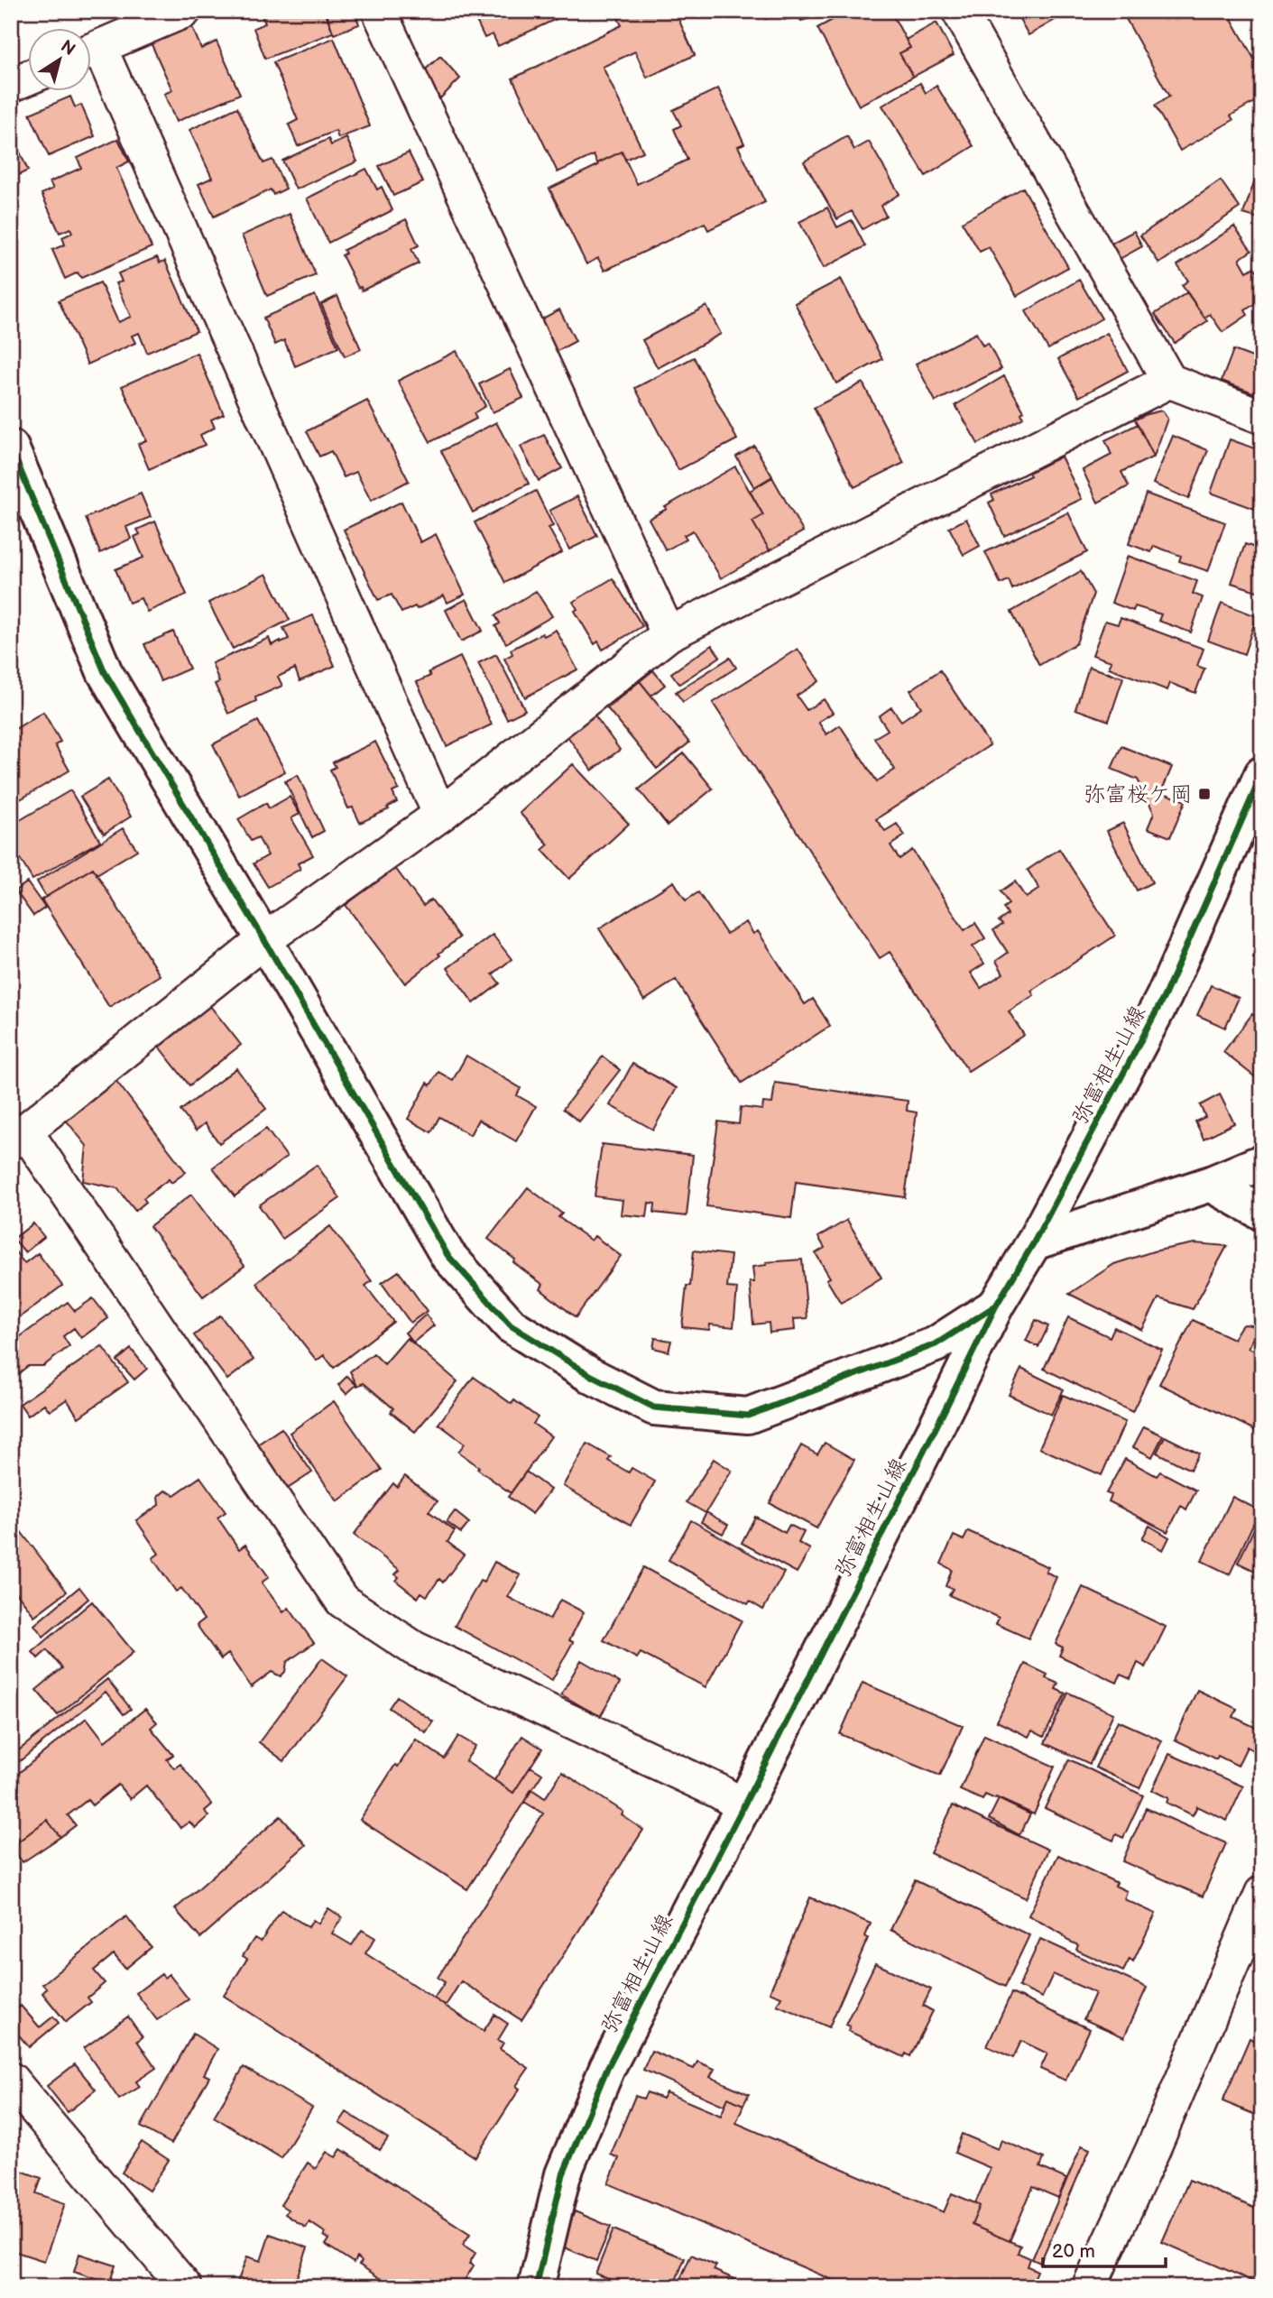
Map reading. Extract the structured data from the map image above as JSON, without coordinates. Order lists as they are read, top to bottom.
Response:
{
  "streets": {
    "street": ["弥富相生山線"]
  },
  "places": {
    "transit": ["弥富桜ケ岡"]
  },
  "scale_bar": "20 m",
  "north": "top right"
}
